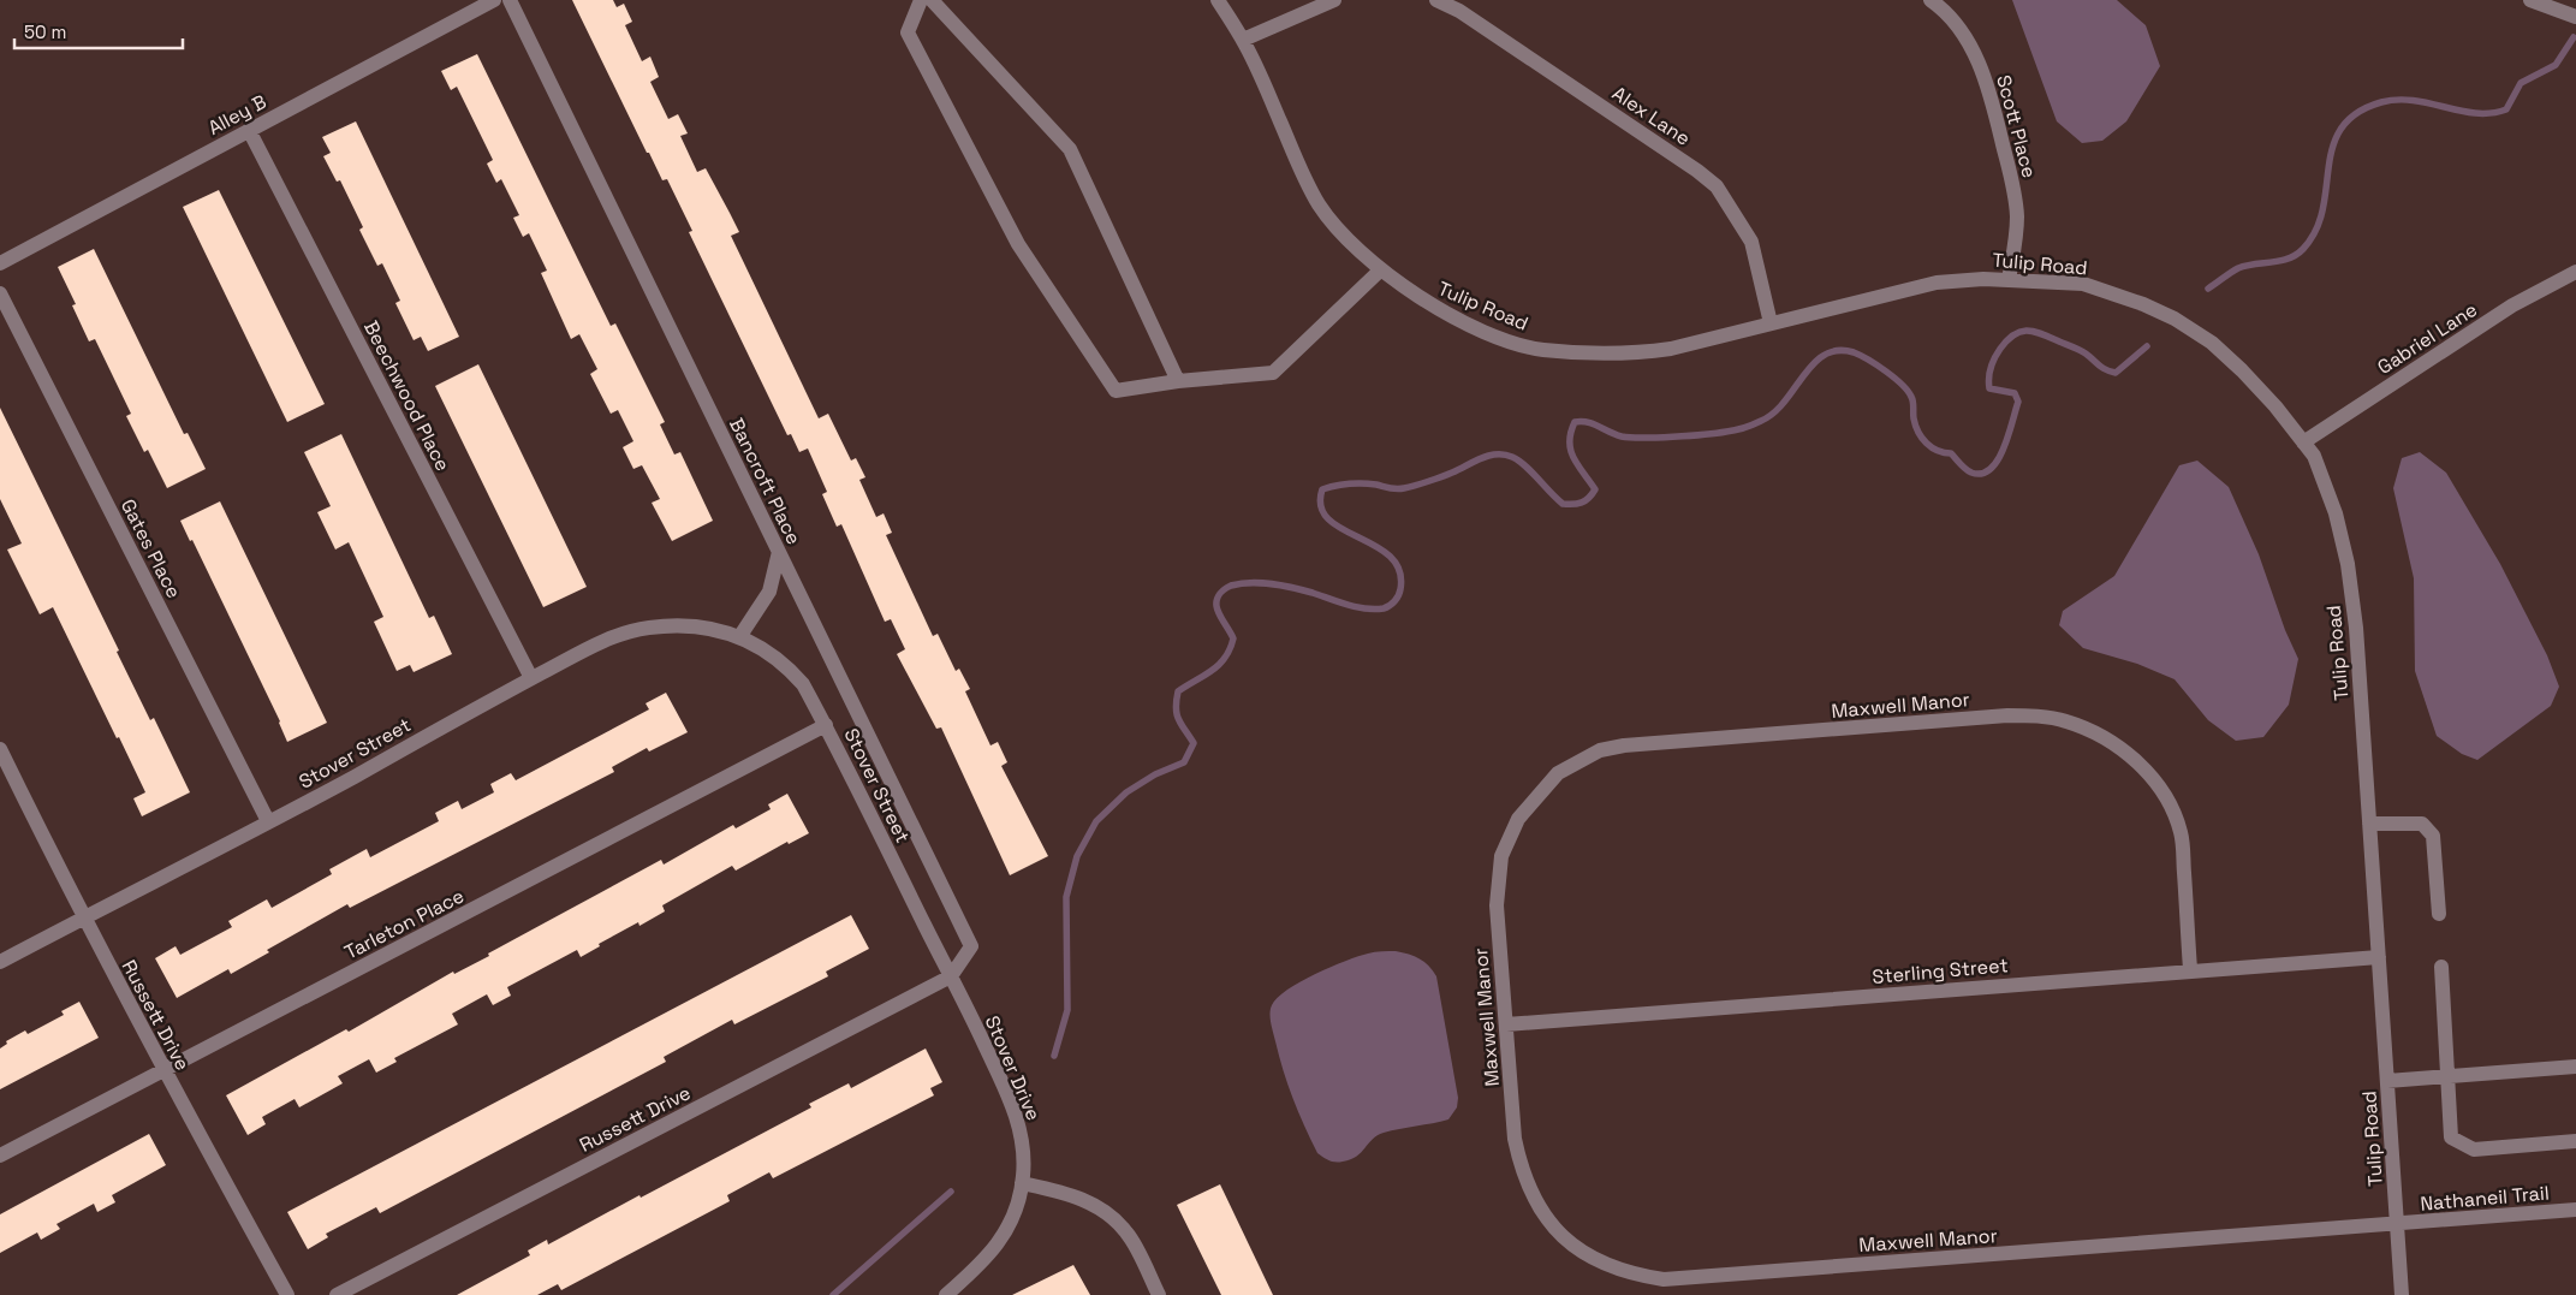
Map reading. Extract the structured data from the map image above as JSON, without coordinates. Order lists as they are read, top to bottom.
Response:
{
  "streets": {
    "street": [
      "Alley B",
      "Alex Lane",
      "Scott Place",
      "Tulip Road",
      "Gabriel Lane",
      "Beechwood Place",
      "Bancroft Place",
      "Gates Place",
      "Maxwell Manor",
      "Stover Street",
      "Tarleton Place",
      "Sterling Street",
      "Russett Drive",
      "Stover Drive",
      "Nathaneil Trail"
    ]
  },
  "crossings": [
    ["Alley B", "Beechwood Place"],
    ["Alex Lane", "Tulip Road"],
    ["Scott Place", "Tulip Road"],
    ["Tulip Road", "Gabriel Lane"],
    ["Tulip Road", "Maxwell Manor"],
    ["Tulip Road", "Sterling Street"],
    ["Tulip Road", "Nathaneil Trail"],
    ["Beechwood Place", "Stover Street"],
    ["Bancroft Place", "Stover Street"],
    ["Bancroft Place", "Russett Drive"],
    ["Bancroft Place", "Stover Drive"],
    ["Gates Place", "Stover Street"],
    ["Maxwell Manor", "Sterling Street"],
    ["Maxwell Manor", "Nathaneil Trail"],
    ["Stover Street", "Tarleton Place"],
    ["Stover Street", "Russett Drive"],
    ["Stover Street", "Stover Drive"],
    ["Tarleton Place", "Russett Drive"],
    ["Russett Drive", "Stover Drive"]
  ],
  "scale_bar": "50 m"
}
